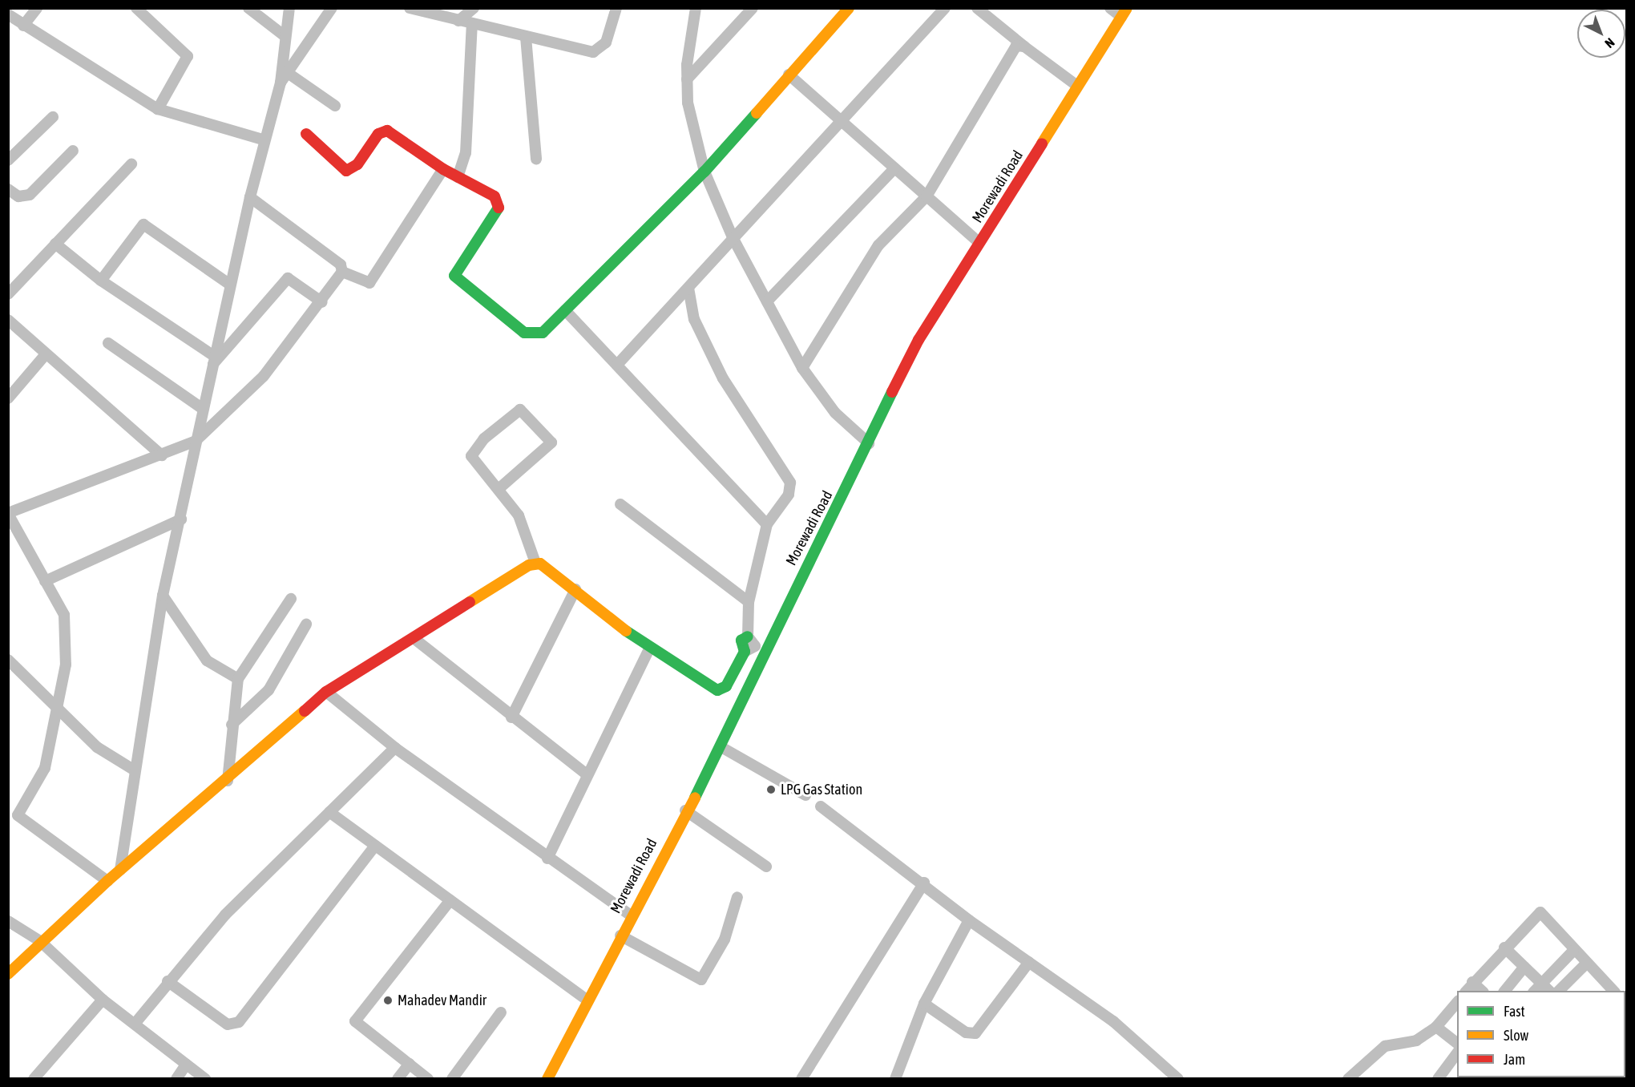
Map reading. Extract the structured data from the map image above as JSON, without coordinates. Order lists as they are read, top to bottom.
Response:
{
  "streets": {
    "street": ["Morewadi Road"]
  },
  "places": ["LPG Gas Station", "Mahadev Mandir"],
  "legend": ["Fast", "Slow", "Jam"],
  "north": "bottom right"
}
